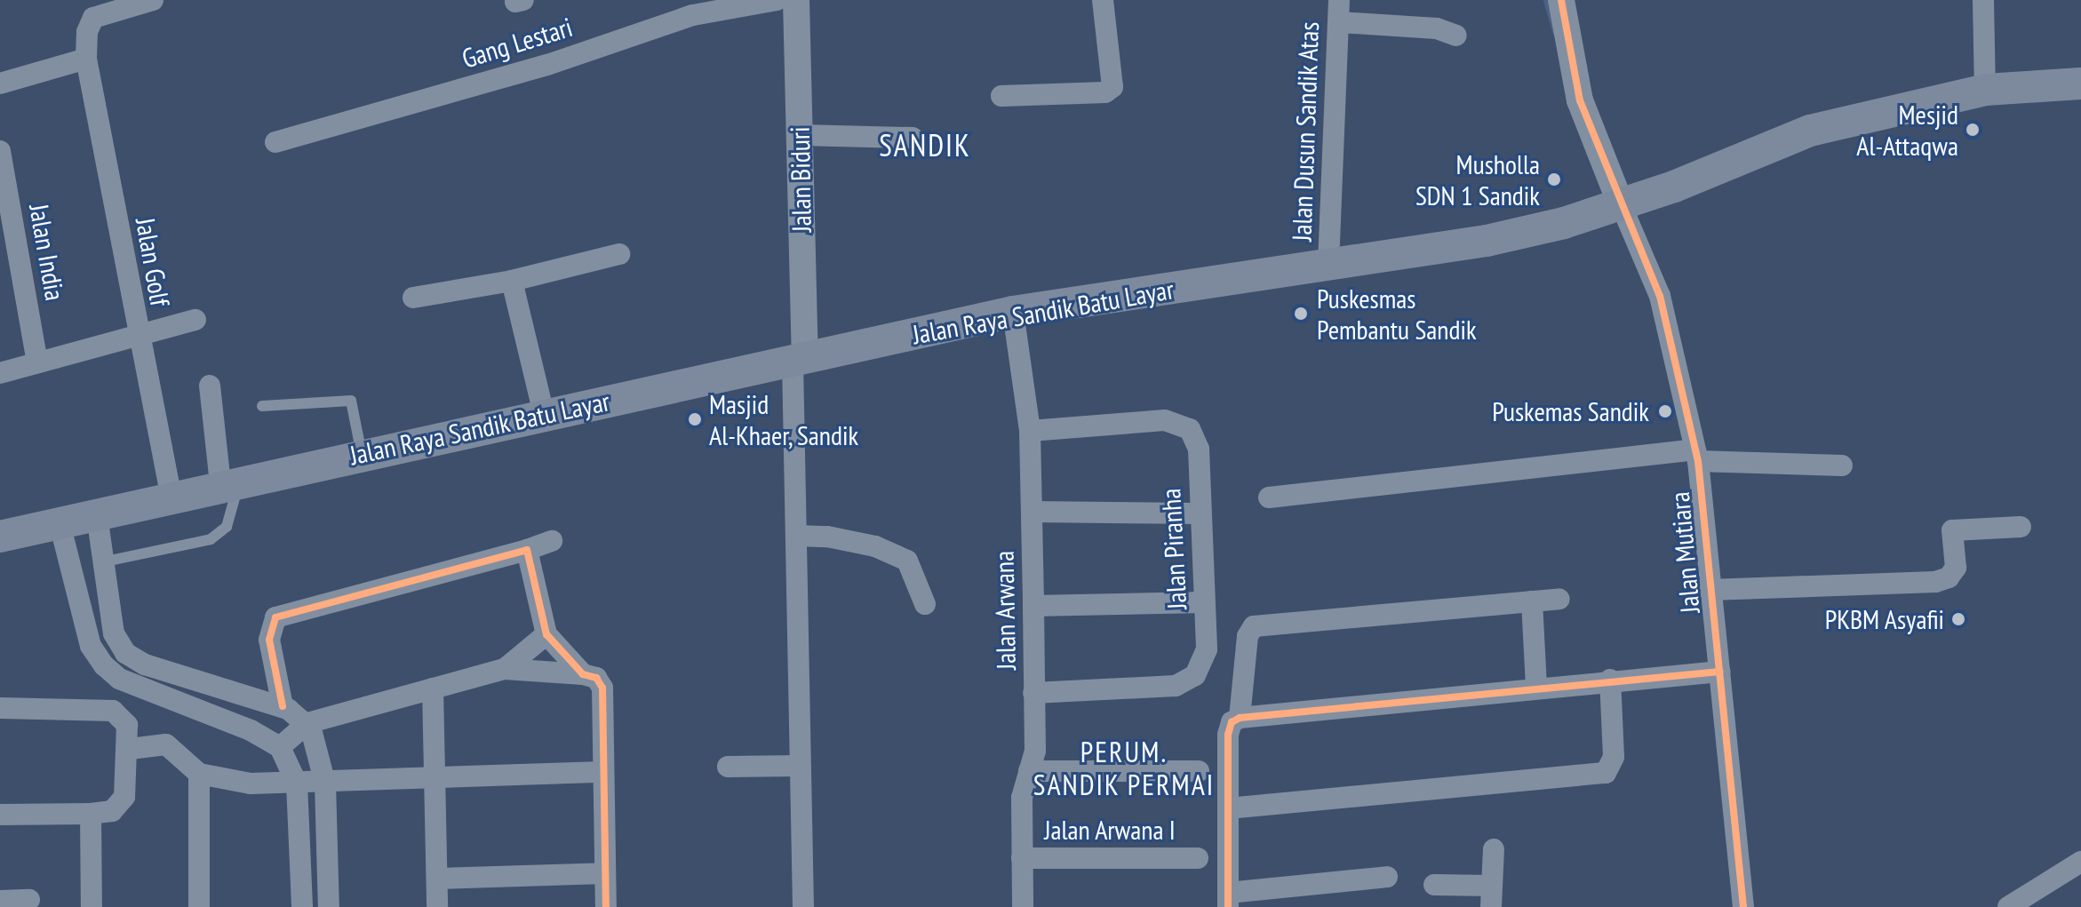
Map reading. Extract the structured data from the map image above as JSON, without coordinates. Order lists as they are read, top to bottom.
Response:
{
  "streets": {
    "main road": ["Jalan Raya Sandik Batu Layar"],
    "street": [
      "Gang Lestari",
      "Jalan Dusun Sandik Atas",
      "Jalan Biduri",
      "Jalan India",
      "Jalan Golf",
      "Jalan Piranha",
      "Jalan Mutiara",
      "Jalan Arwana",
      "Jalan Arwana I"
    ]
  },
  "crossings": [
    ["Jalan Dusun Sandik Atas", "Jalan Raya Sandik Batu Layar"],
    ["Jalan Biduri", "Jalan Raya Sandik Batu Layar"],
    ["Jalan Golf", "Jalan Raya Sandik Batu Layar"],
    ["Jalan Raya Sandik Batu Layar", "Jalan Mutiara"],
    ["Jalan Raya Sandik Batu Layar", "Jalan Arwana"],
    ["Jalan Piranha", "Jalan Arwana"],
    ["Jalan Arwana", "Jalan Arwana I"]
  ],
  "districts": ["SANDIK", "PERUM. SANDIK PERMAI"],
  "places": [
    "Mesjid Al-Attaqwa",
    "Musholla SDN 1 Sandik",
    "Puskesmas Pembantu Sandik",
    "Puskemas Sandik",
    "Masjid Al-Khaer, Sandik",
    "PKBM Asyafii"
  ]
}
